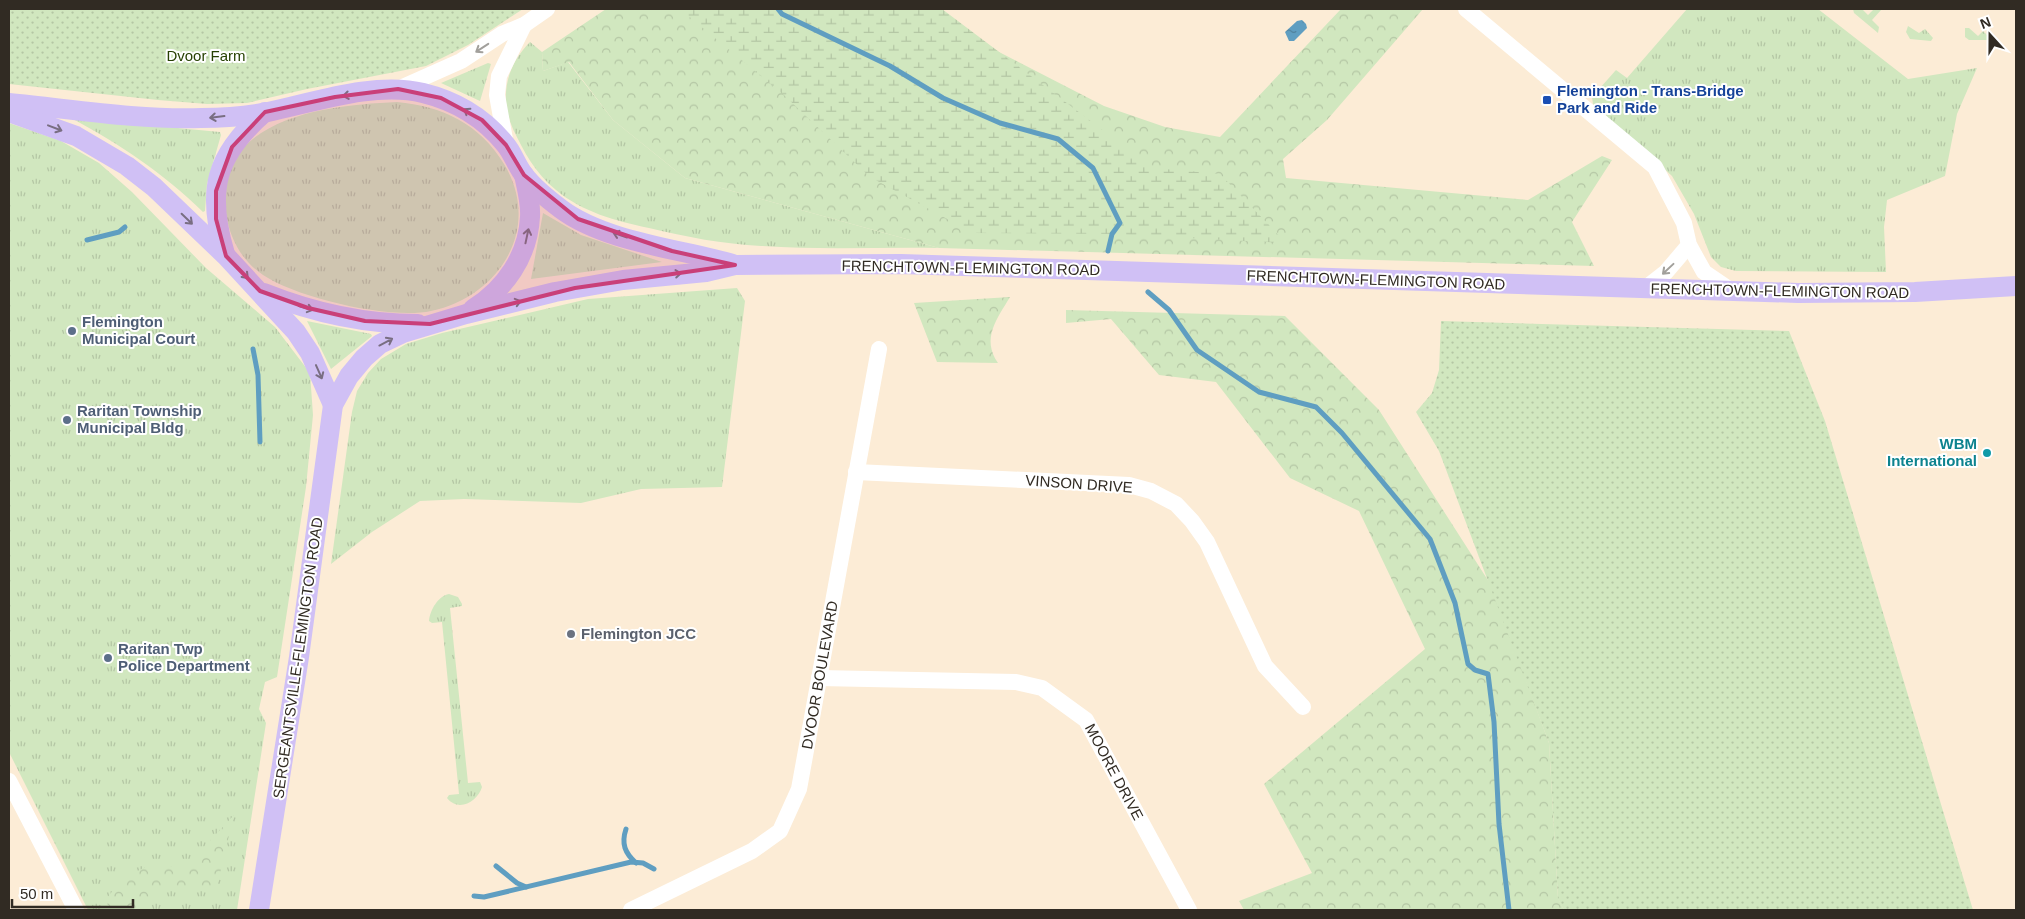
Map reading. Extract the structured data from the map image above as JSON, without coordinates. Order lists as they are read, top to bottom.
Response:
{
  "streets": {
    "main road": ["FRENCHTOWN-FLEMINGTON ROAD", "SERGEANTSVILLE-FLEMINGTON ROAD"],
    "street": ["VINSON DRIVE", "DVOOR BOULEVARD", "MOORE DRIVE"]
  },
  "crossings": [
    ["VINSON DRIVE", "DVOOR BOULEVARD"],
    ["DVOOR BOULEVARD", "MOORE DRIVE"]
  ],
  "parks": ["Dvoor Farm"],
  "places": {
    "transit": ["Flemington - Trans-Bridge Park and Ride"],
    "other": [
      "Flemington Municipal Court",
      "Raritan Township Municipal Bldg",
      "WBM International",
      "Flemington JCC",
      "Raritan Twp Police Department"
    ]
  },
  "scale_bar": "50 m",
  "north": "top"
}
